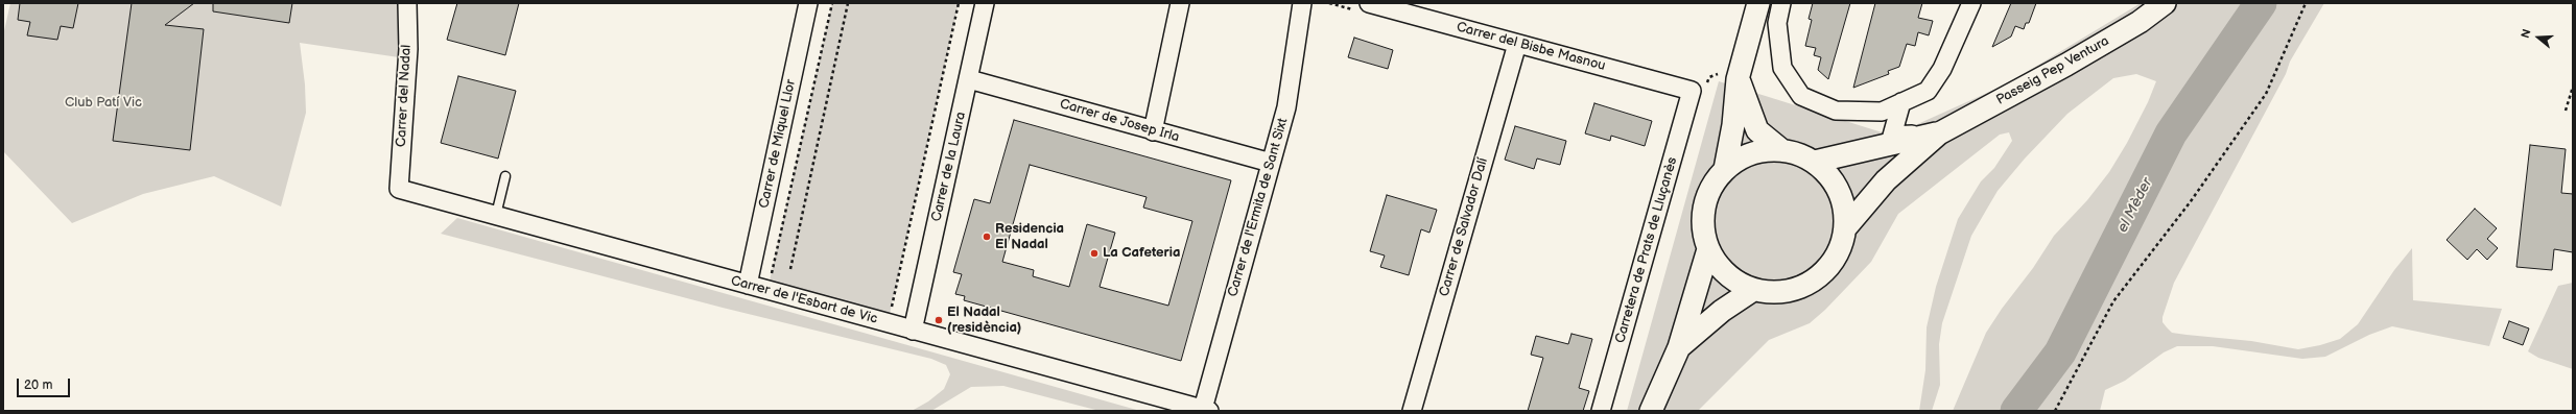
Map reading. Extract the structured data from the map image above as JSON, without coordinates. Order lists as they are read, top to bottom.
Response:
{
  "streets": {
    "street": [
      "Carrer del Bisbe Masnou",
      "Passeig Pep Ventura",
      "Carrer del Nadal",
      "Carrer de Josep Irla",
      "Carrer de Miquel Llor",
      "Carrer de la Laura",
      "Carrer de l'Ermita de Sant Sixt",
      "Carrer de Salvador Dalí",
      "Carretera de Prats de Lluçanès",
      "Carrer de l'Esbart de Vic"
    ]
  },
  "crossings": [
    ["Carrer del Bisbe Masnou", "Carrer de Salvador Dalí"],
    ["Carrer del Bisbe Masnou", "Carretera de Prats de Lluçanès"],
    ["Carrer del Nadal", "Carrer de l'Esbart de Vic"],
    ["Carrer de Josep Irla", "Carrer de la Laura"],
    ["Carrer de Josep Irla", "Carrer de l'Ermita de Sant Sixt"],
    ["Carrer de Miquel Llor", "Carrer de l'Esbart de Vic"],
    ["Carrer de la Laura", "Carrer de l'Esbart de Vic"],
    ["Carrer de l'Ermita de Sant Sixt", "Carrer de l'Esbart de Vic"]
  ],
  "water": ["el Mèder"],
  "parks": ["Club Patí Vic"],
  "places": ["Residencia El Nadal", "La Cafeteria", "El Nadal (residència)"],
  "scale_bar": "20 m",
  "north": "left"
}
